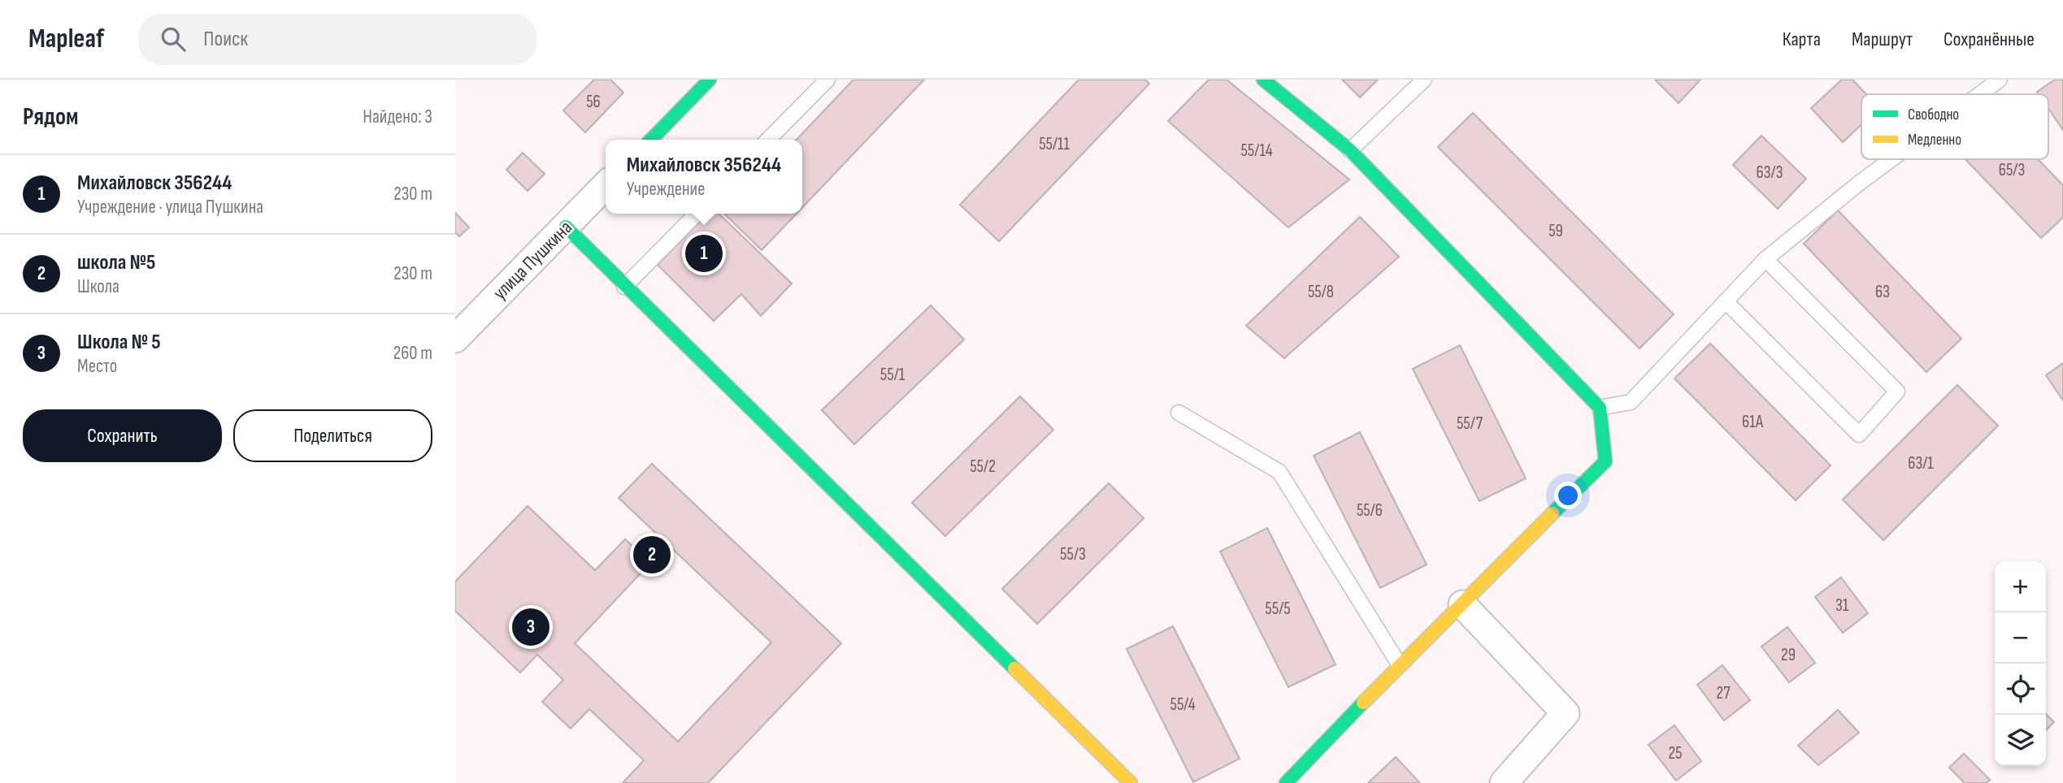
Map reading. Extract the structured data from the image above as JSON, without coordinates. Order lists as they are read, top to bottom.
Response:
{
  "streets": {
    "street": ["улица Пушкина"]
  },
  "house_numbers": [
    "56",
    "55/11",
    "55/14",
    "65/3",
    "63/3",
    "59",
    "55/8",
    "63",
    "55/1",
    "61А",
    "55/7",
    "63/1",
    "55/2",
    "55/6",
    "55/3",
    "31",
    "55/5",
    "29",
    "27",
    "55/4",
    "25"
  ],
  "legend": ["Свободно", "Медленно"],
  "page": {
    "header": "Mapleaf",
    "search": "Поиск",
    "nav": ["Карта", "Маршрут", "Сохранённые"],
    "heading": ["Рядом", "Найдено: 3"],
    "popup": ["Михайловск 356244", "Учреждение"],
    "list": [
      {
        "mark": "1",
        "name": "Михайловск 356244",
        "note": "Учреждение · улица Пушкина",
        "value": "230 m"
      },
      {
        "mark": "2",
        "name": "школа №5",
        "note": "Школа",
        "value": "230 m"
      },
      {
        "mark": "3",
        "name": "Школа № 5",
        "note": "Место",
        "value": "260 m"
      }
    ],
    "pins": ["1", "2", "3"],
    "buttons": ["Сохранить", "Поделиться"],
    "map_buttons": ["+", "−"]
  }
}
